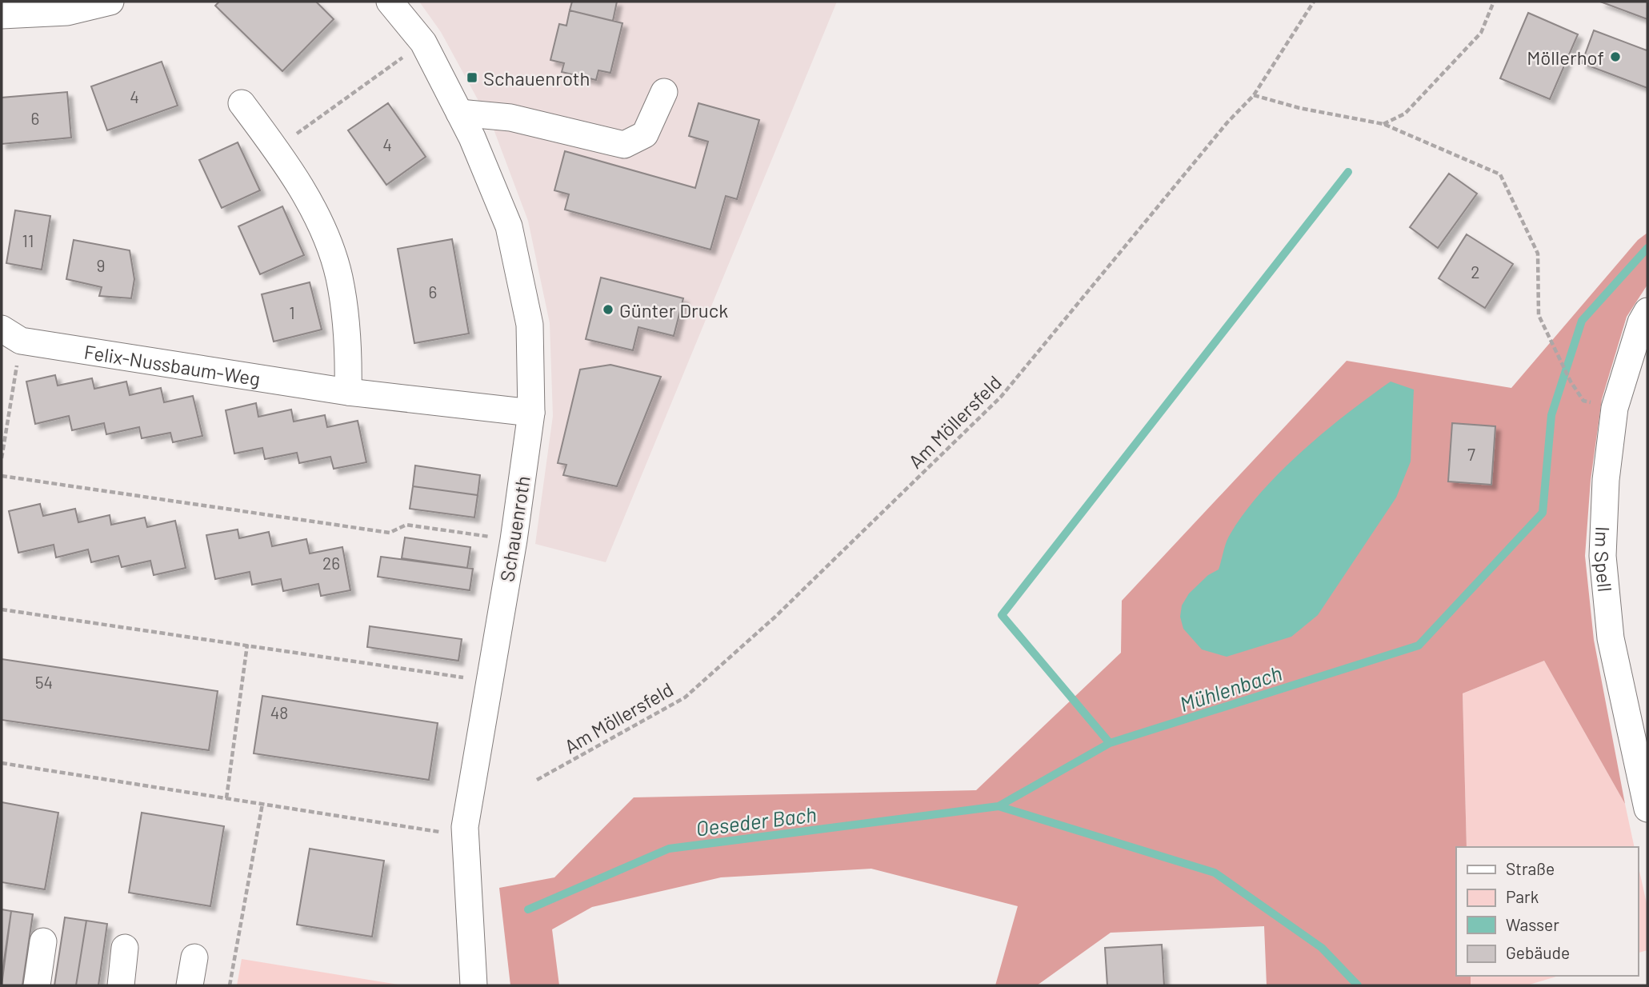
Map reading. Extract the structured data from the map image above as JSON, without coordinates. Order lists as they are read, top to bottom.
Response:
{
  "streets": {
    "street": ["Felix-Nussbaum-Weg", "Schauenroth", "Im Spell"],
    "path": ["Am Möllersfeld"]
  },
  "crossings": [
    ["Felix-Nussbaum-Weg", "Schauenroth"]
  ],
  "water": ["Mühlenbach", "Oeseder Bach"],
  "places": {
    "other": ["Möllerhof", "Günter Druck"],
    "transit": ["Schauenroth"]
  },
  "house_numbers": [
    "4",
    "6",
    "4",
    "11",
    "9",
    "2",
    "6",
    "1",
    "7",
    "26",
    "54",
    "48"
  ],
  "legend": [
    "Straße",
    "Park",
    "Wasser",
    "Gebäude"
  ]
}
